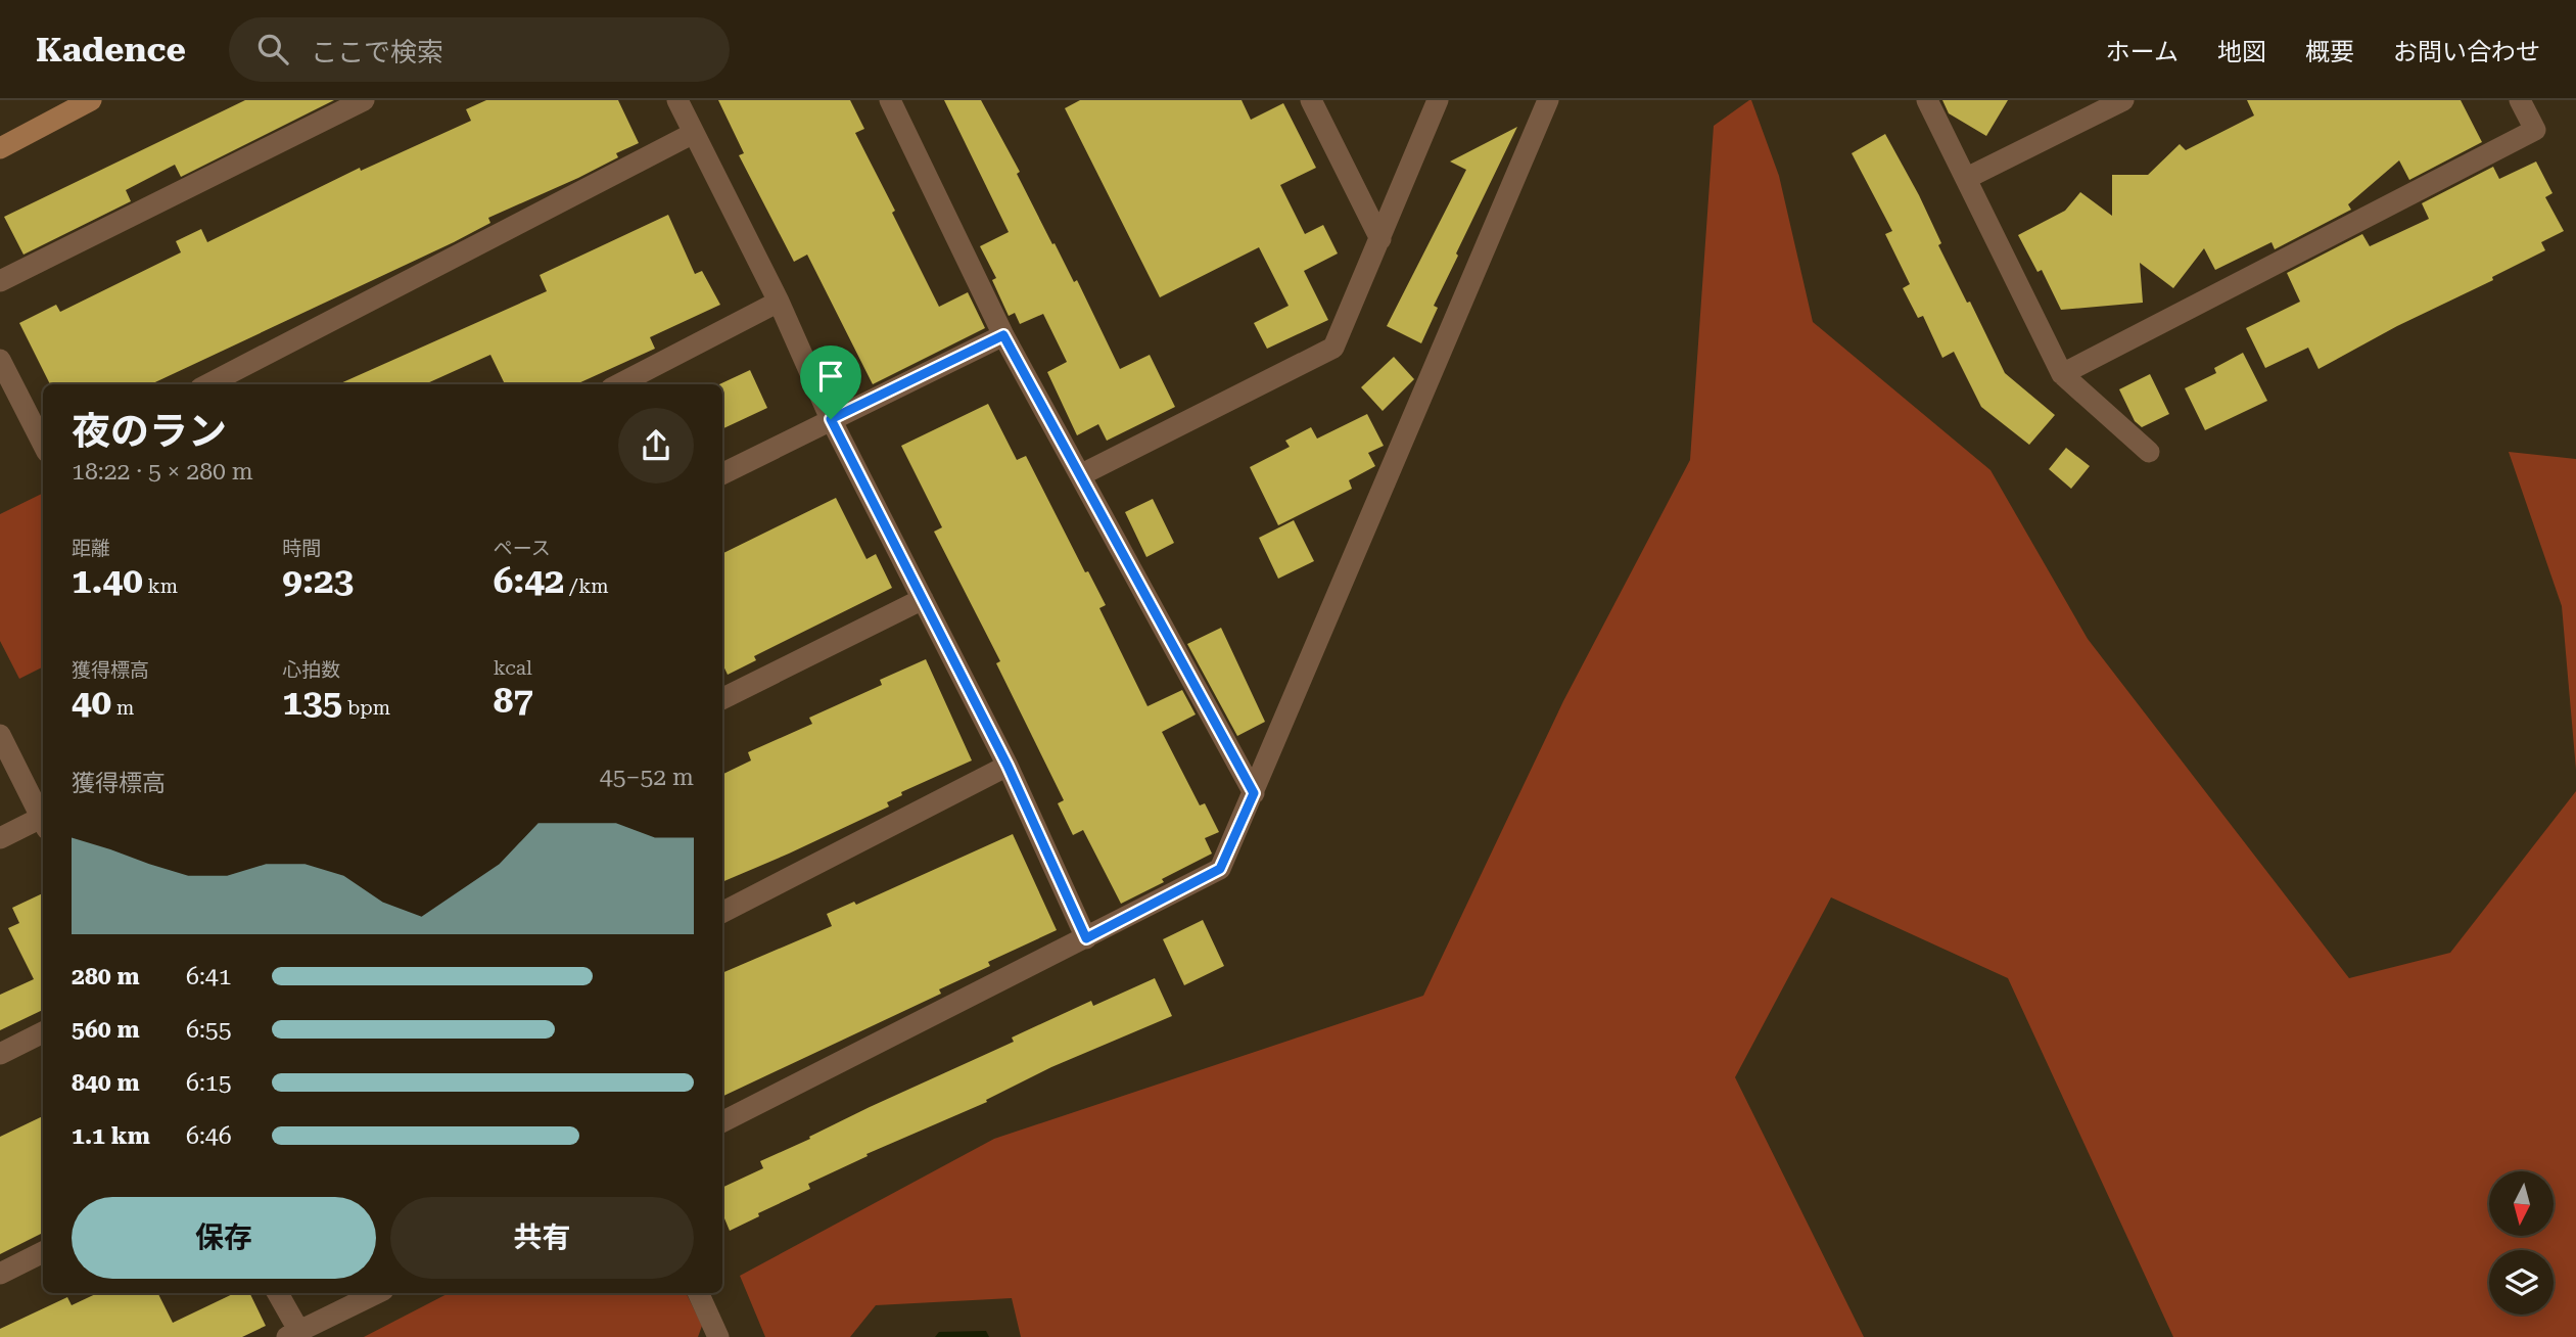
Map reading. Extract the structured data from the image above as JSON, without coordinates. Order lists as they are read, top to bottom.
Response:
{
  "north": "bottom",
  "page": {
    "header": "Kadence",
    "search": "ここで検索",
    "nav": [
      "ホーム",
      "地図",
      "概要",
      "お問い合わせ"
    ],
    "heading": ["夜のラン", "18:22 · 5 × 280 m"],
    "stats": [
      ["距離", "1.40 km"],
      ["時間", "9:23"],
      ["ペース", "6:42 /km"],
      ["獲得標高", "40 m"],
      ["心拍数", "135 bpm"],
      ["kcal", "87"]
    ],
    "chart": ["獲得標高", "45–52 m"],
    "list": [
      {
        "name": "280 m",
        "note": "6:41"
      },
      {
        "name": "560 m",
        "note": "6:55"
      },
      {
        "name": "840 m",
        "note": "6:15"
      },
      {
        "name": "1.1 km",
        "note": "6:46"
      }
    ],
    "buttons": ["保存", "共有"]
  }
}
